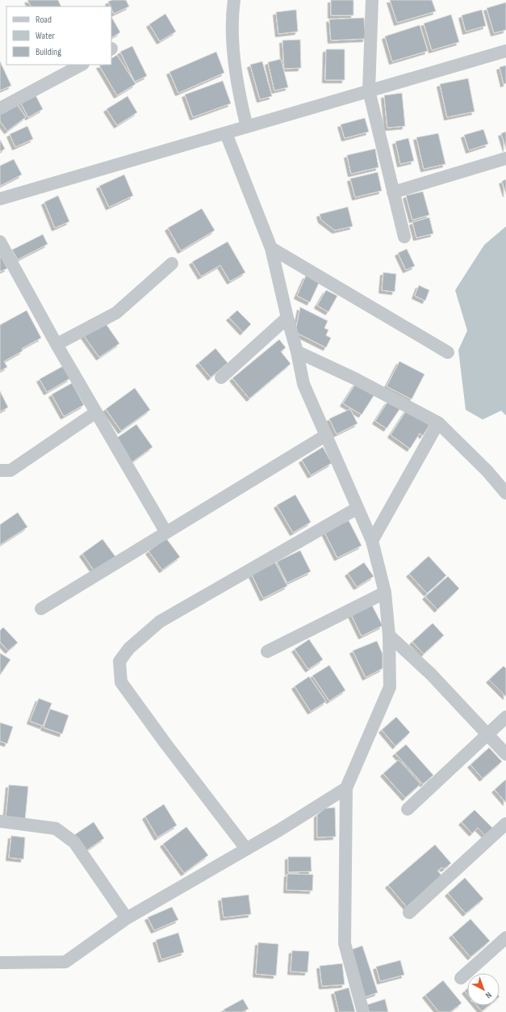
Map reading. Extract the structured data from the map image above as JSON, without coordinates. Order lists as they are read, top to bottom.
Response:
{
  "legend": ["Road", "Water", "Building"],
  "north": "bottom right"
}
